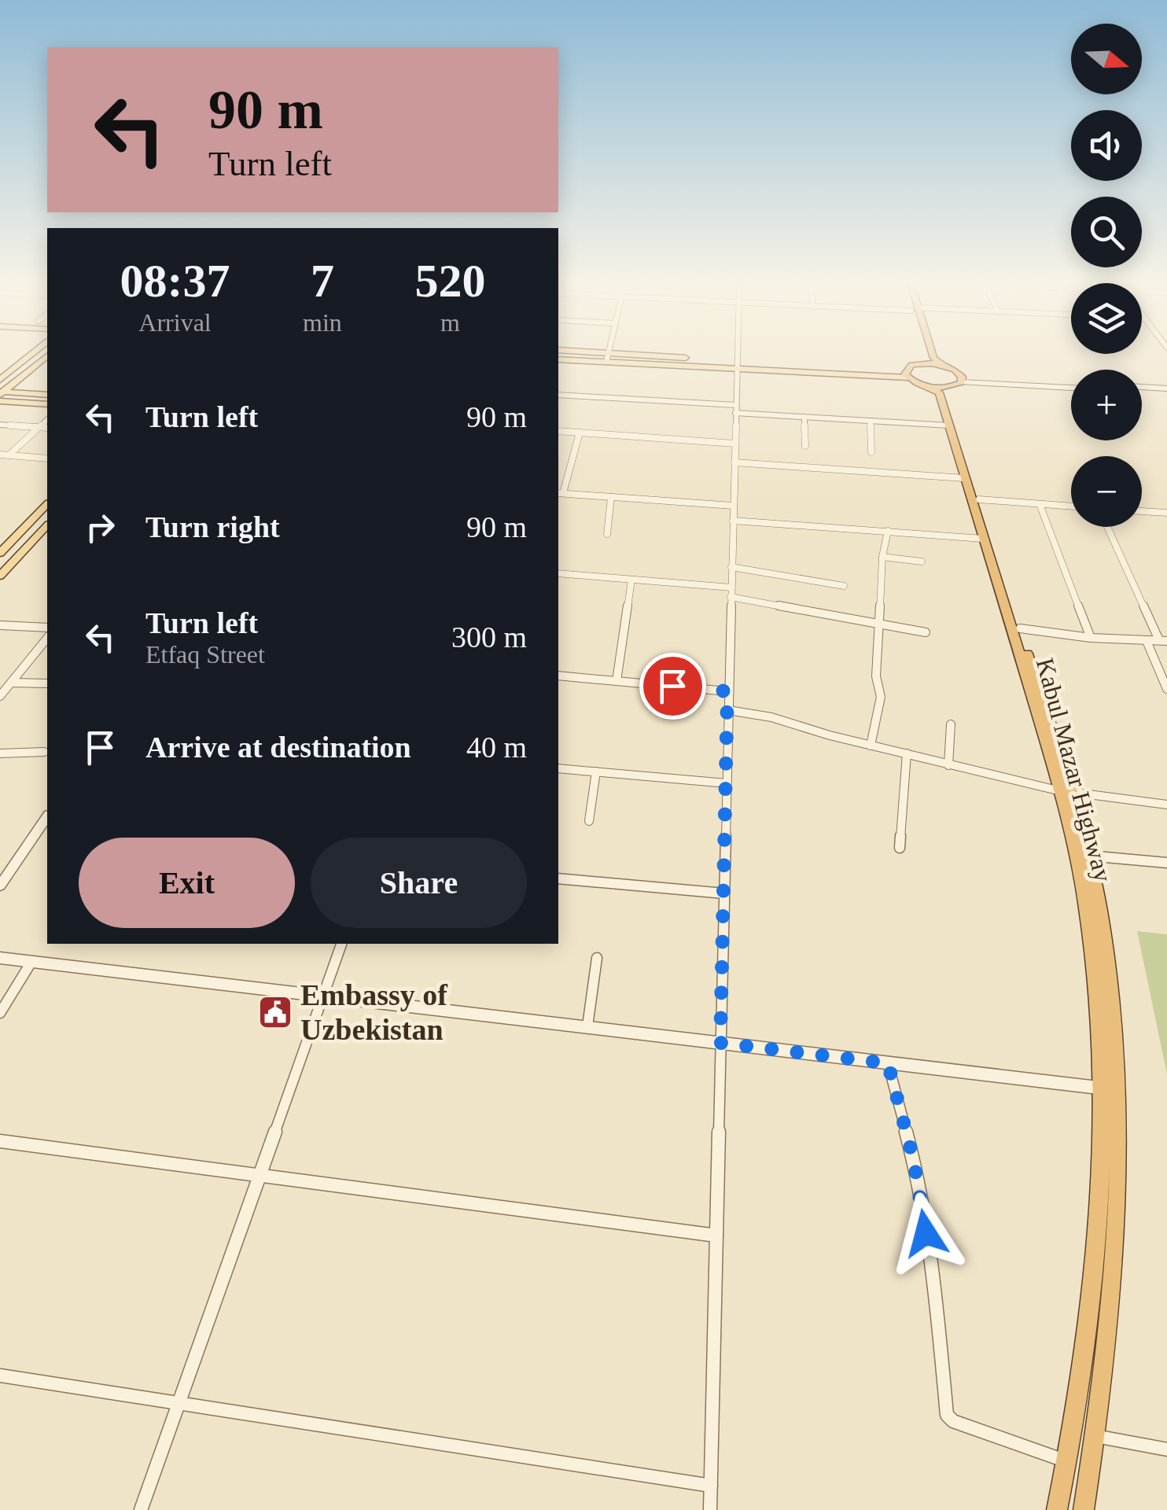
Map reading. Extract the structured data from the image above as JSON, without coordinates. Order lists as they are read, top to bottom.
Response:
{
  "streets": {
    "highway": ["Kabul Mazar Highway"]
  },
  "places": {
    "public building": ["Embassy of Uzbekistan"]
  },
  "north": "right",
  "page": {
    "map_buttons": ["+", "−"],
    "turn": ["90 m", "Turn left"],
    "eta": [
      "08:37",
      "Arrival",
      "7",
      "min",
      "520",
      "m"
    ],
    "list": [
      {
        "name": "Turn left",
        "value": "90 m"
      },
      {
        "name": "Turn right",
        "value": "90 m"
      },
      {
        "name": "Turn left",
        "note": "Etfaq Street",
        "value": "300 m"
      },
      {
        "name": "Arrive at destination",
        "value": "40 m"
      }
    ],
    "buttons": ["Exit", "Share"]
  }
}
